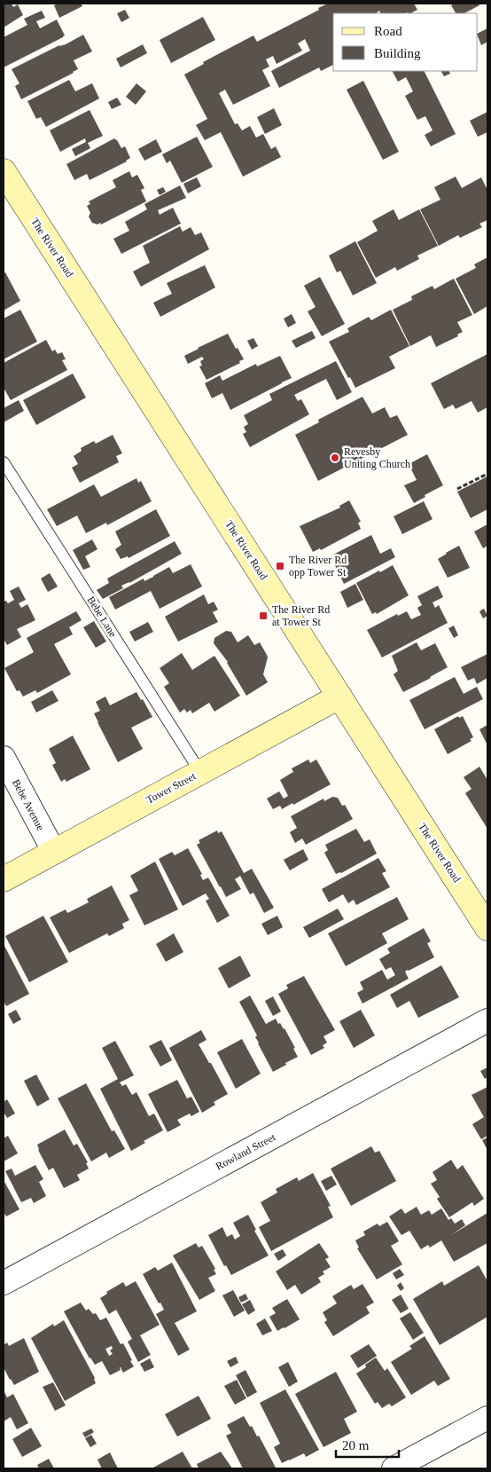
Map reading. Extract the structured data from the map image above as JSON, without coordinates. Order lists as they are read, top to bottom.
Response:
{
  "streets": {
    "main road": ["The River Road", "Tower Street"],
    "street": ["Bebe Avenue", "Rowland Street"],
    "lane": ["Bebe Lane"]
  },
  "crossings": [
    ["The River Road", "Tower Street"],
    ["Bebe Lane", "Tower Street"],
    ["Tower Street", "Bebe Avenue"]
  ],
  "places": {
    "other": ["Revesby Uniting Church"],
    "transit": ["The River Rd opp Tower St", "The River Rd at Tower St"]
  },
  "legend": ["Road", "Building"],
  "scale_bar": "20 m"
}
